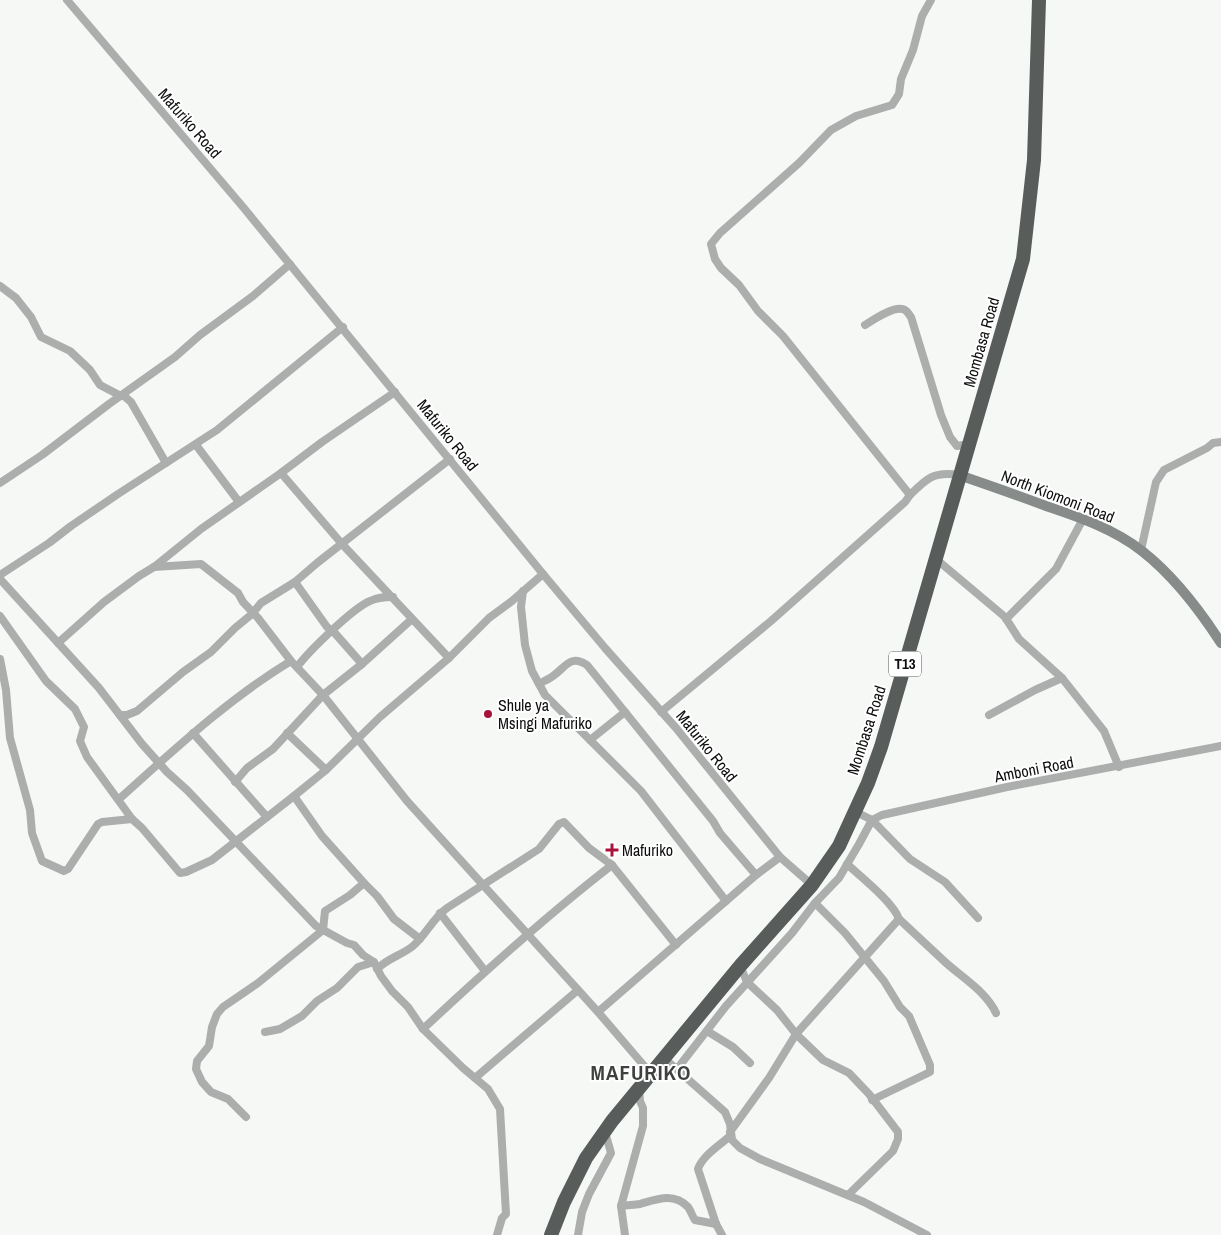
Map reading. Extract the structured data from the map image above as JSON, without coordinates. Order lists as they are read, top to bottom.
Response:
{
  "streets": {
    "highway": ["Mombasa Road", "T13"],
    "main road": ["North Kiomoni Road"],
    "street": ["Mafuriko Road", "Amboni Road"]
  },
  "crossings": [
    ["Mafuriko Road", "Mombasa Road"],
    ["Mombasa Road", "North Kiomoni Road"]
  ],
  "districts": ["MAFURIKO"],
  "places": {
    "other": ["Shule ya Msingi Mafuriko"],
    "health": ["Mafuriko"]
  }
}
